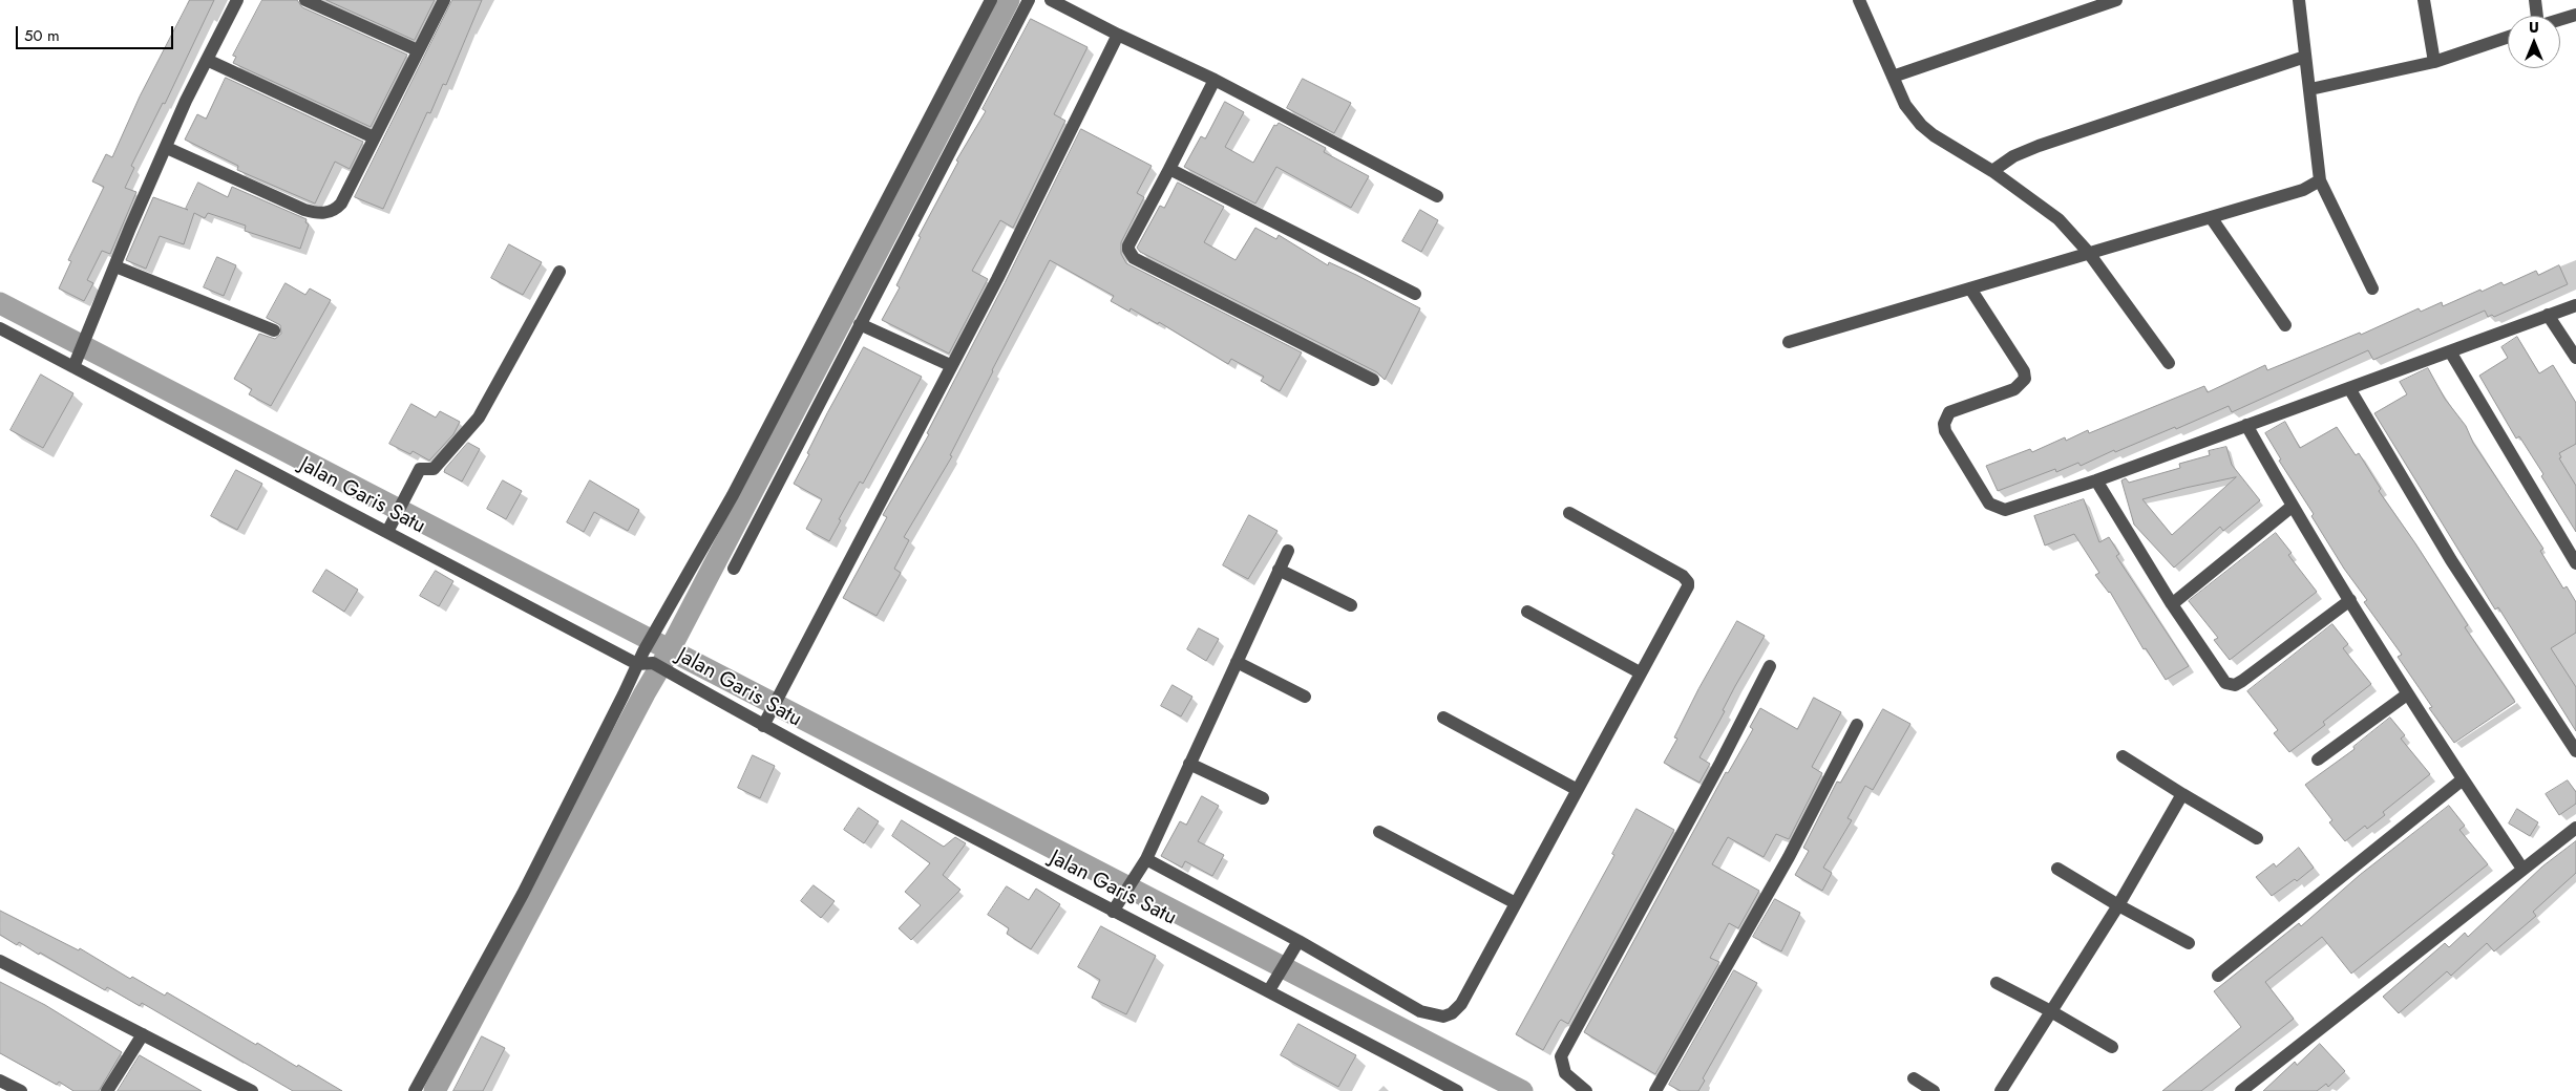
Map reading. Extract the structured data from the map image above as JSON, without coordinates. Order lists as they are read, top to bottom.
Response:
{
  "streets": {
    "street": ["Jalan Garis Satu"]
  },
  "scale_bar": "50 m",
  "north": "top"
}
